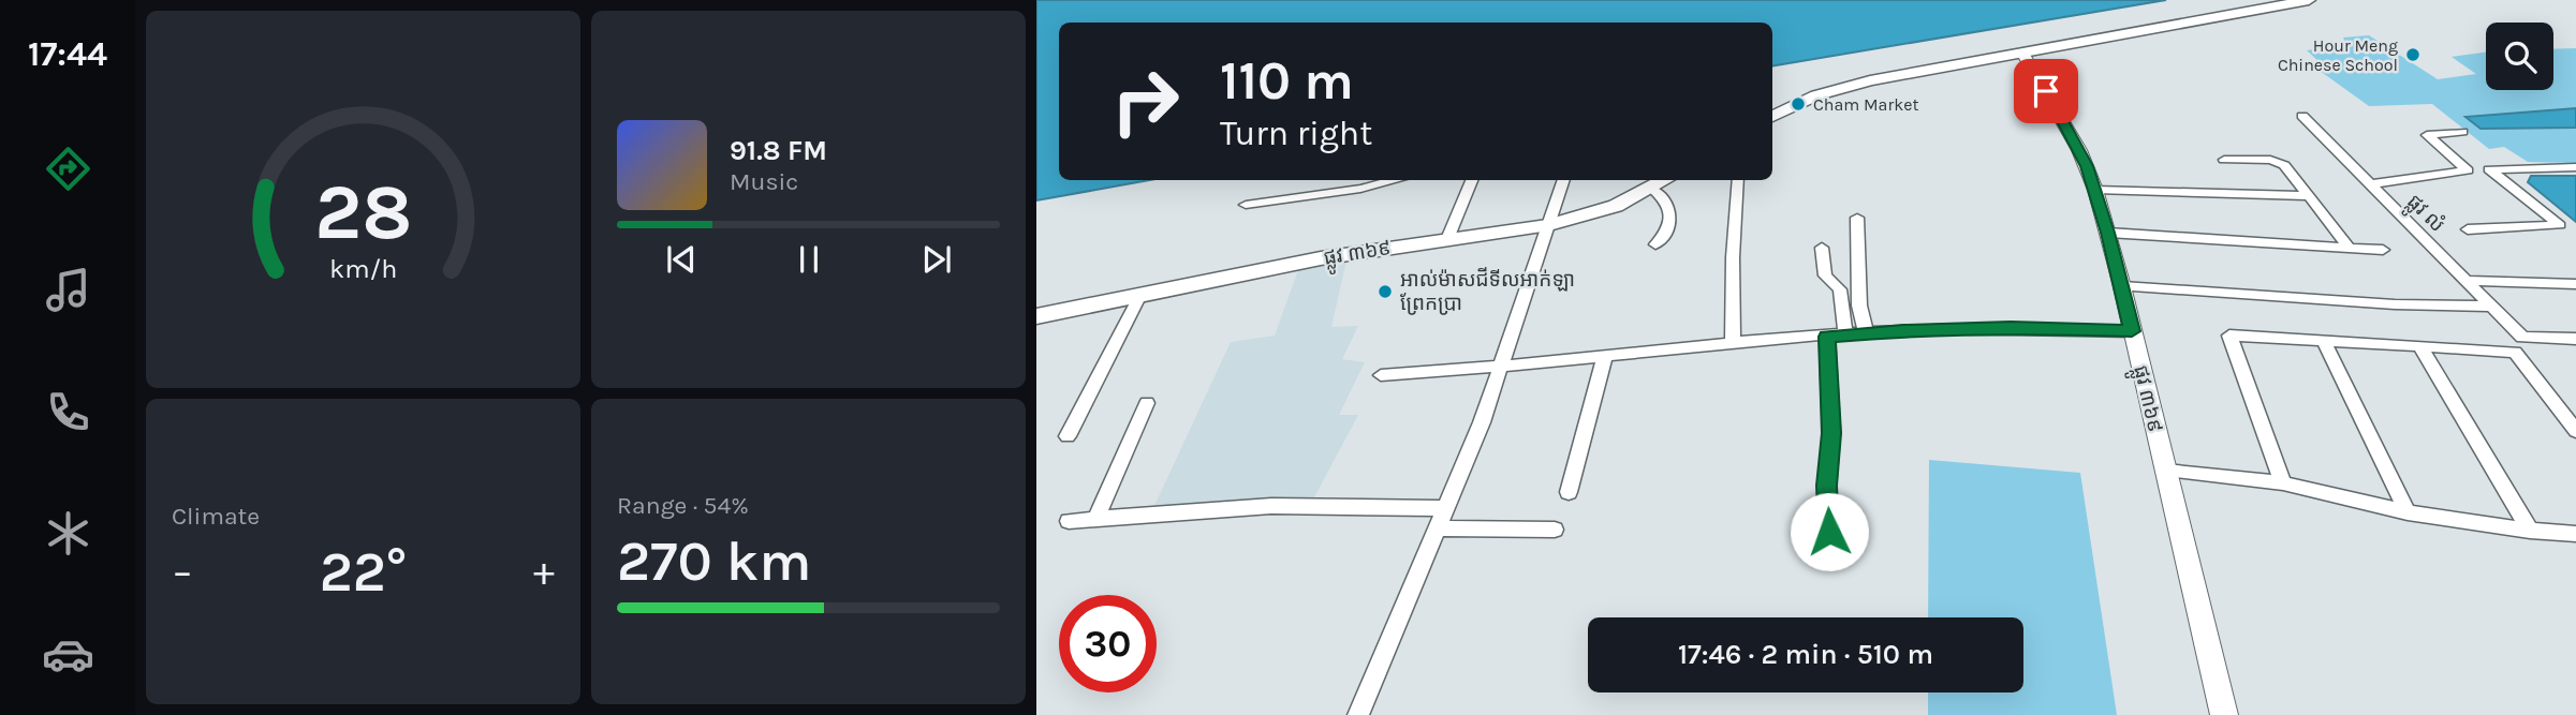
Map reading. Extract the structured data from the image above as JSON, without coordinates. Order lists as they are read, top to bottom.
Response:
{
  "streets": {
    "main road": ["ផ្លូវ ៣៦៩"],
    "street": ["ផ្លូវ លំ"]
  },
  "places": ["Hour Meng Chinese School", "Cham Market", "អាល់ម៉ាសជីទីលអាក់ឡា ព្រែកប្រា"],
  "page": {
    "tabs": "17:44",
    "turn": ["110 m", "Turn right"],
    "song": ["91.8 FM", "Music"],
    "tile": [
      "Climate",
      ["Range · 54%", "270 km"]
    ],
    "heat": ["−", "22°", "+"],
    "limit": "30",
    "trip": "17:46 · 2 min · 510 m",
    "gauge": ["28", "km/h"]
  }
}
